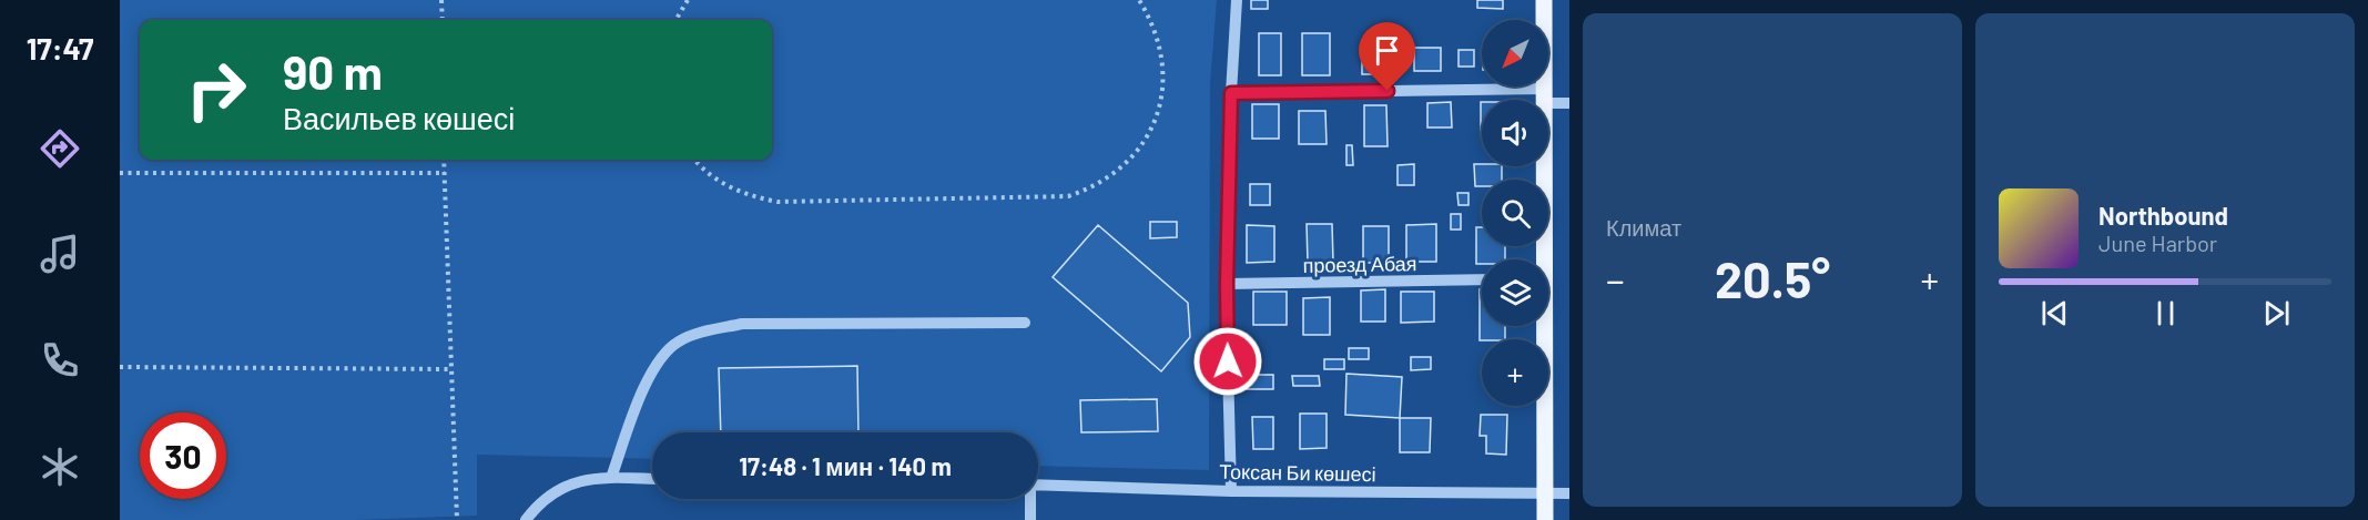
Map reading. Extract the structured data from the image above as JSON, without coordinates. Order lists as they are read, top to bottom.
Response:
{
  "streets": {
    "street": ["проезд Абая", "Токсан Би көшесі"]
  },
  "north": "bottom left",
  "page": {
    "tabs": "17:47",
    "tile": "Климат",
    "map_buttons": "+",
    "turn": ["90 m", "Васильев көшесі"],
    "song": ["Northbound", "June Harbor"],
    "heat": ["−", "20.5°", "+"],
    "limit": "30",
    "trip": "17:48 · 1 мин · 140 m"
  }
}
